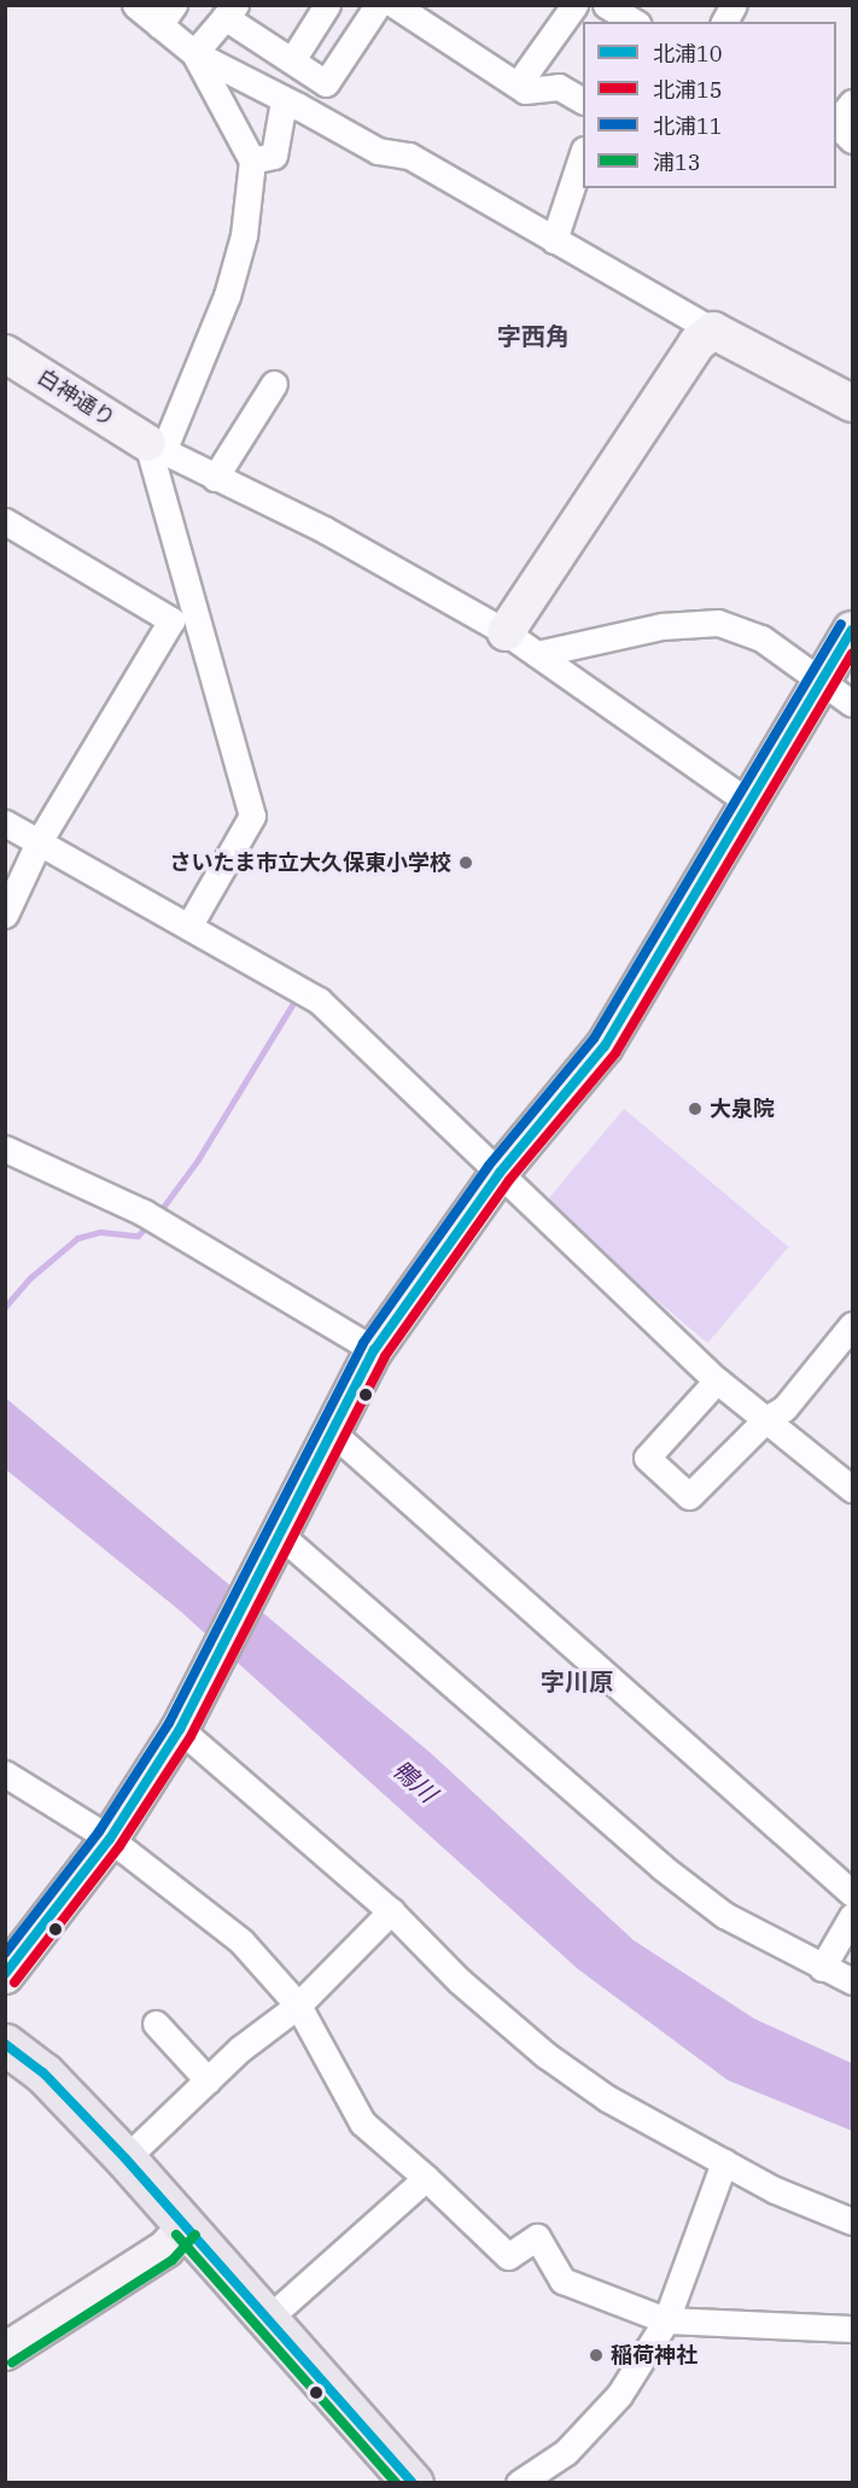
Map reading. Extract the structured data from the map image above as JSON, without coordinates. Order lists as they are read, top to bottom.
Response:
{
  "streets": {
    "street": ["白神通り"]
  },
  "districts": ["字西角", "字川原"],
  "water": ["鴨川"],
  "places": ["さいたま市立大久保東小学校", "大泉院", "稲荷神社"],
  "lines": [
    "transit line 北浦11",
    "transit line 北浦10",
    "transit line 北浦15",
    "transit line 浦13"
  ],
  "legend": [
    "北浦10",
    "北浦15",
    "北浦11",
    "浦13"
  ]
}
